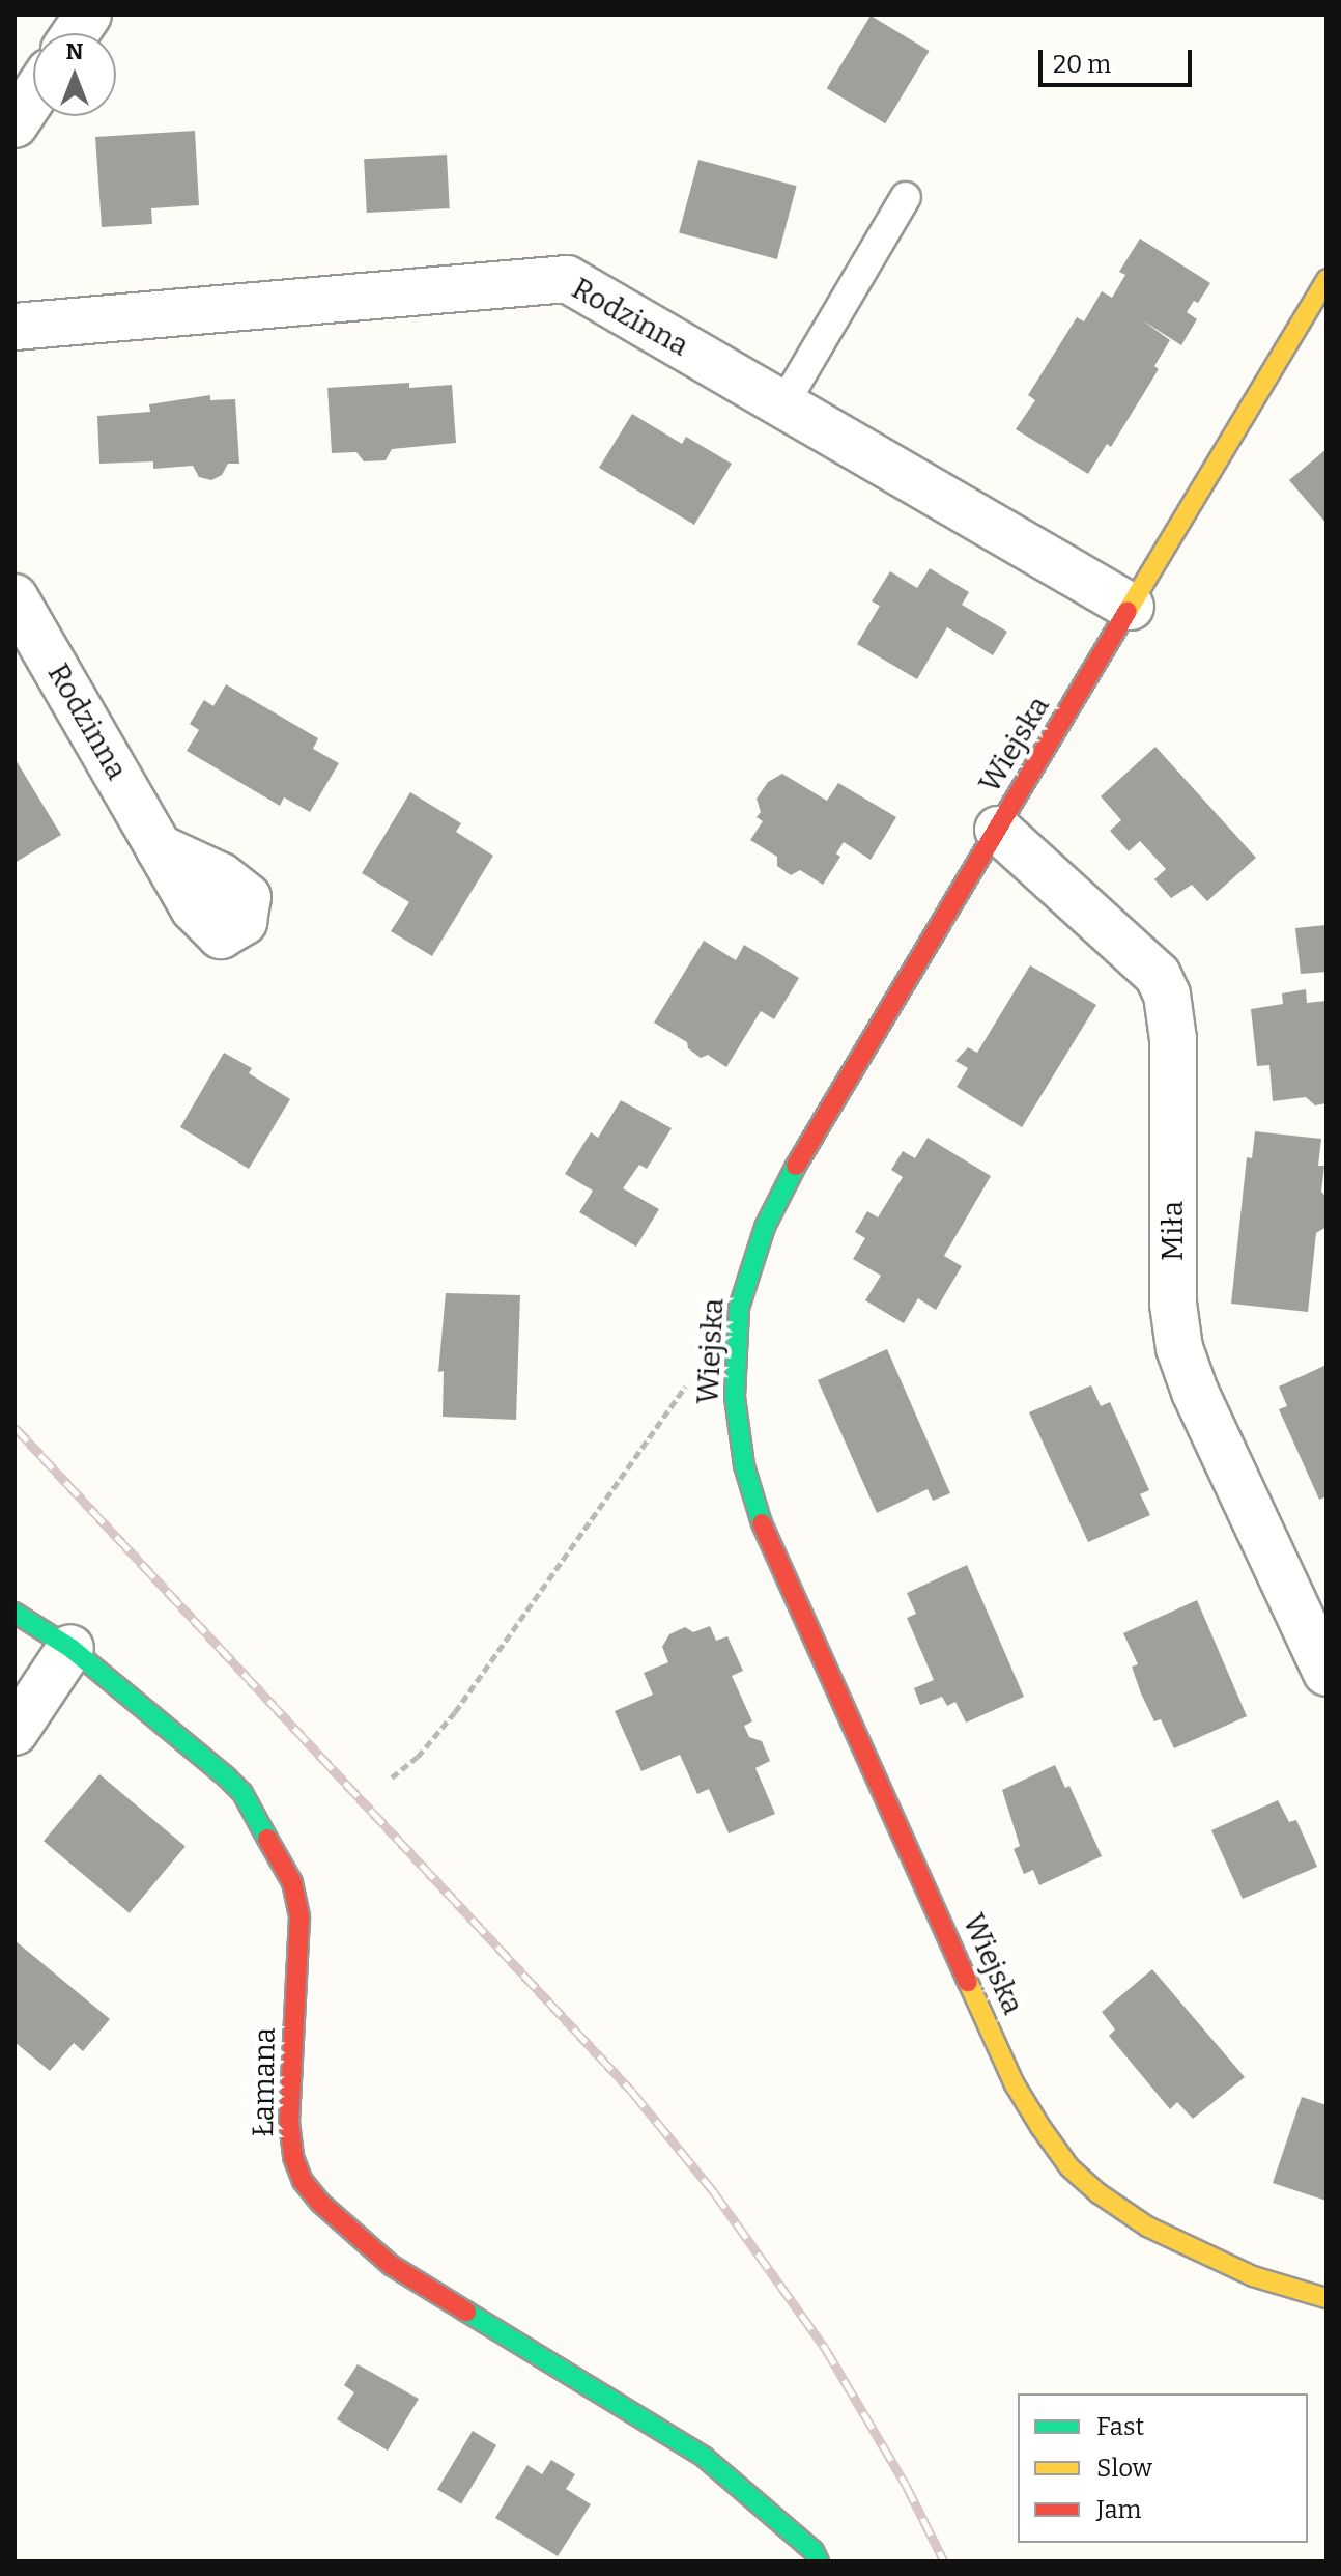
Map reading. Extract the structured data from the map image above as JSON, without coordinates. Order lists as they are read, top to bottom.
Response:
{
  "streets": {
    "street": [
      "Rodzinna",
      "Wiejska",
      "Miła",
      "Łamana"
    ]
  },
  "crossings": [
    ["Rodzinna", "Wiejska"],
    ["Wiejska", "Miła"]
  ],
  "legend": ["Fast", "Slow", "Jam"],
  "scale_bar": "20 m",
  "north": "top"
}
